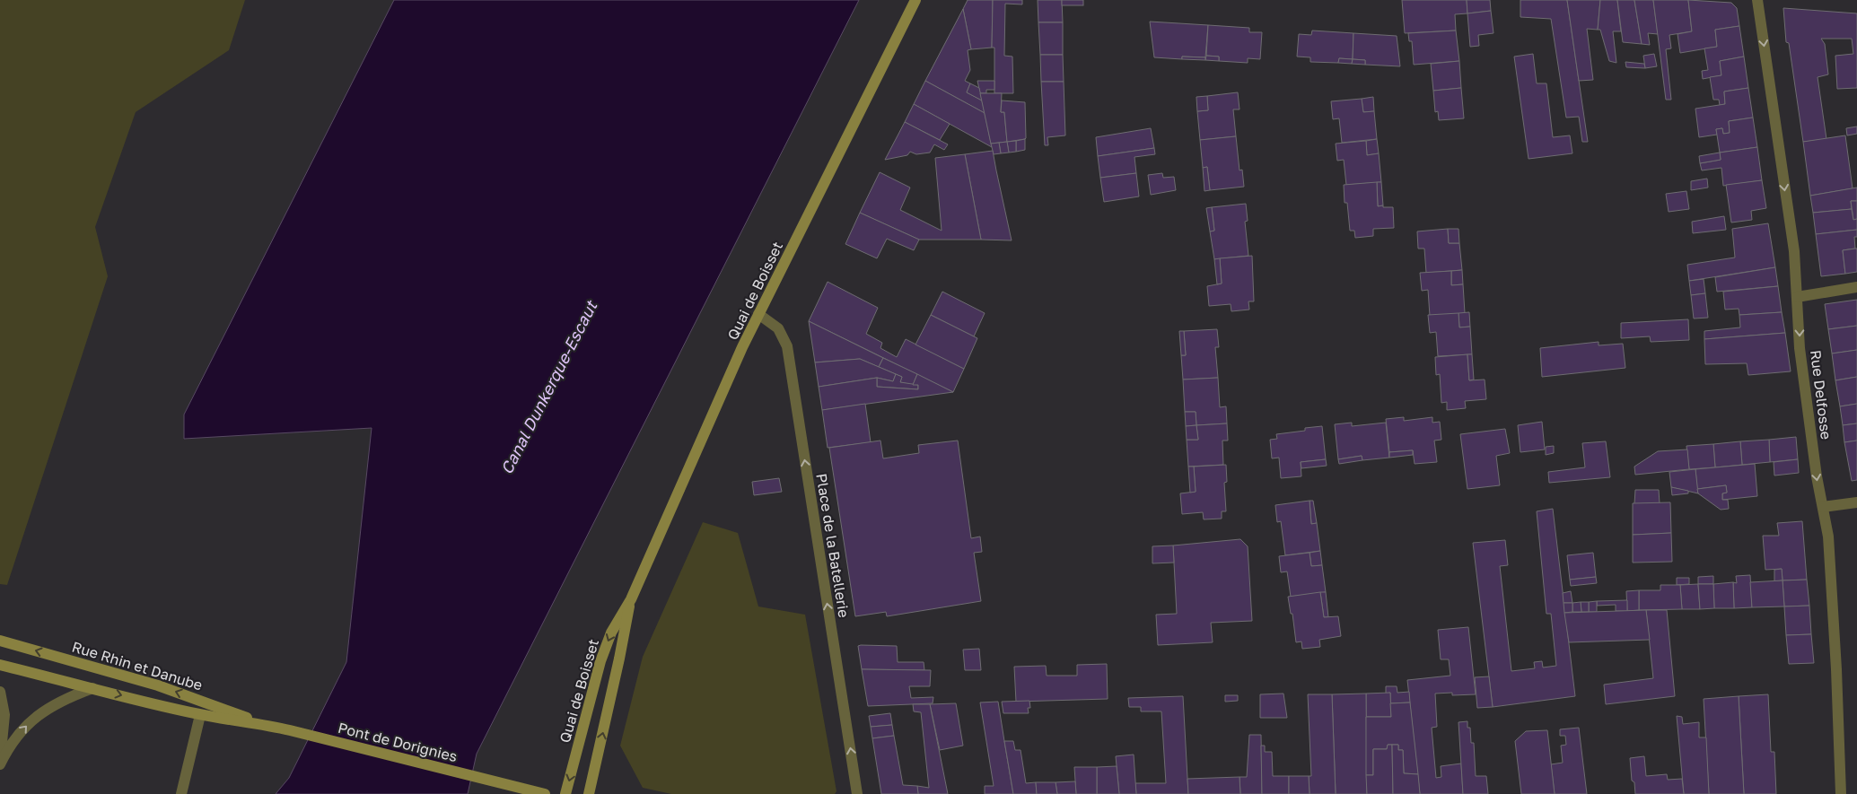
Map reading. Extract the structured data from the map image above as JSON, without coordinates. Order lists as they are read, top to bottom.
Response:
{
  "streets": {
    "main road": ["Quai de Boisset", "Rue Rhin et Danube", "Pont de Dorignies"],
    "street": ["Rue Delfosse", "Place de la Batellerie"]
  },
  "crossings": [
    ["Quai de Boisset", "Place de la Batellerie"],
    ["Rue Rhin et Danube", "Pont de Dorignies"]
  ],
  "one_way": ["Rue Delfosse", "Place de la Batellerie"],
  "water": ["Canal Dunkerque-Escaut"]
}
